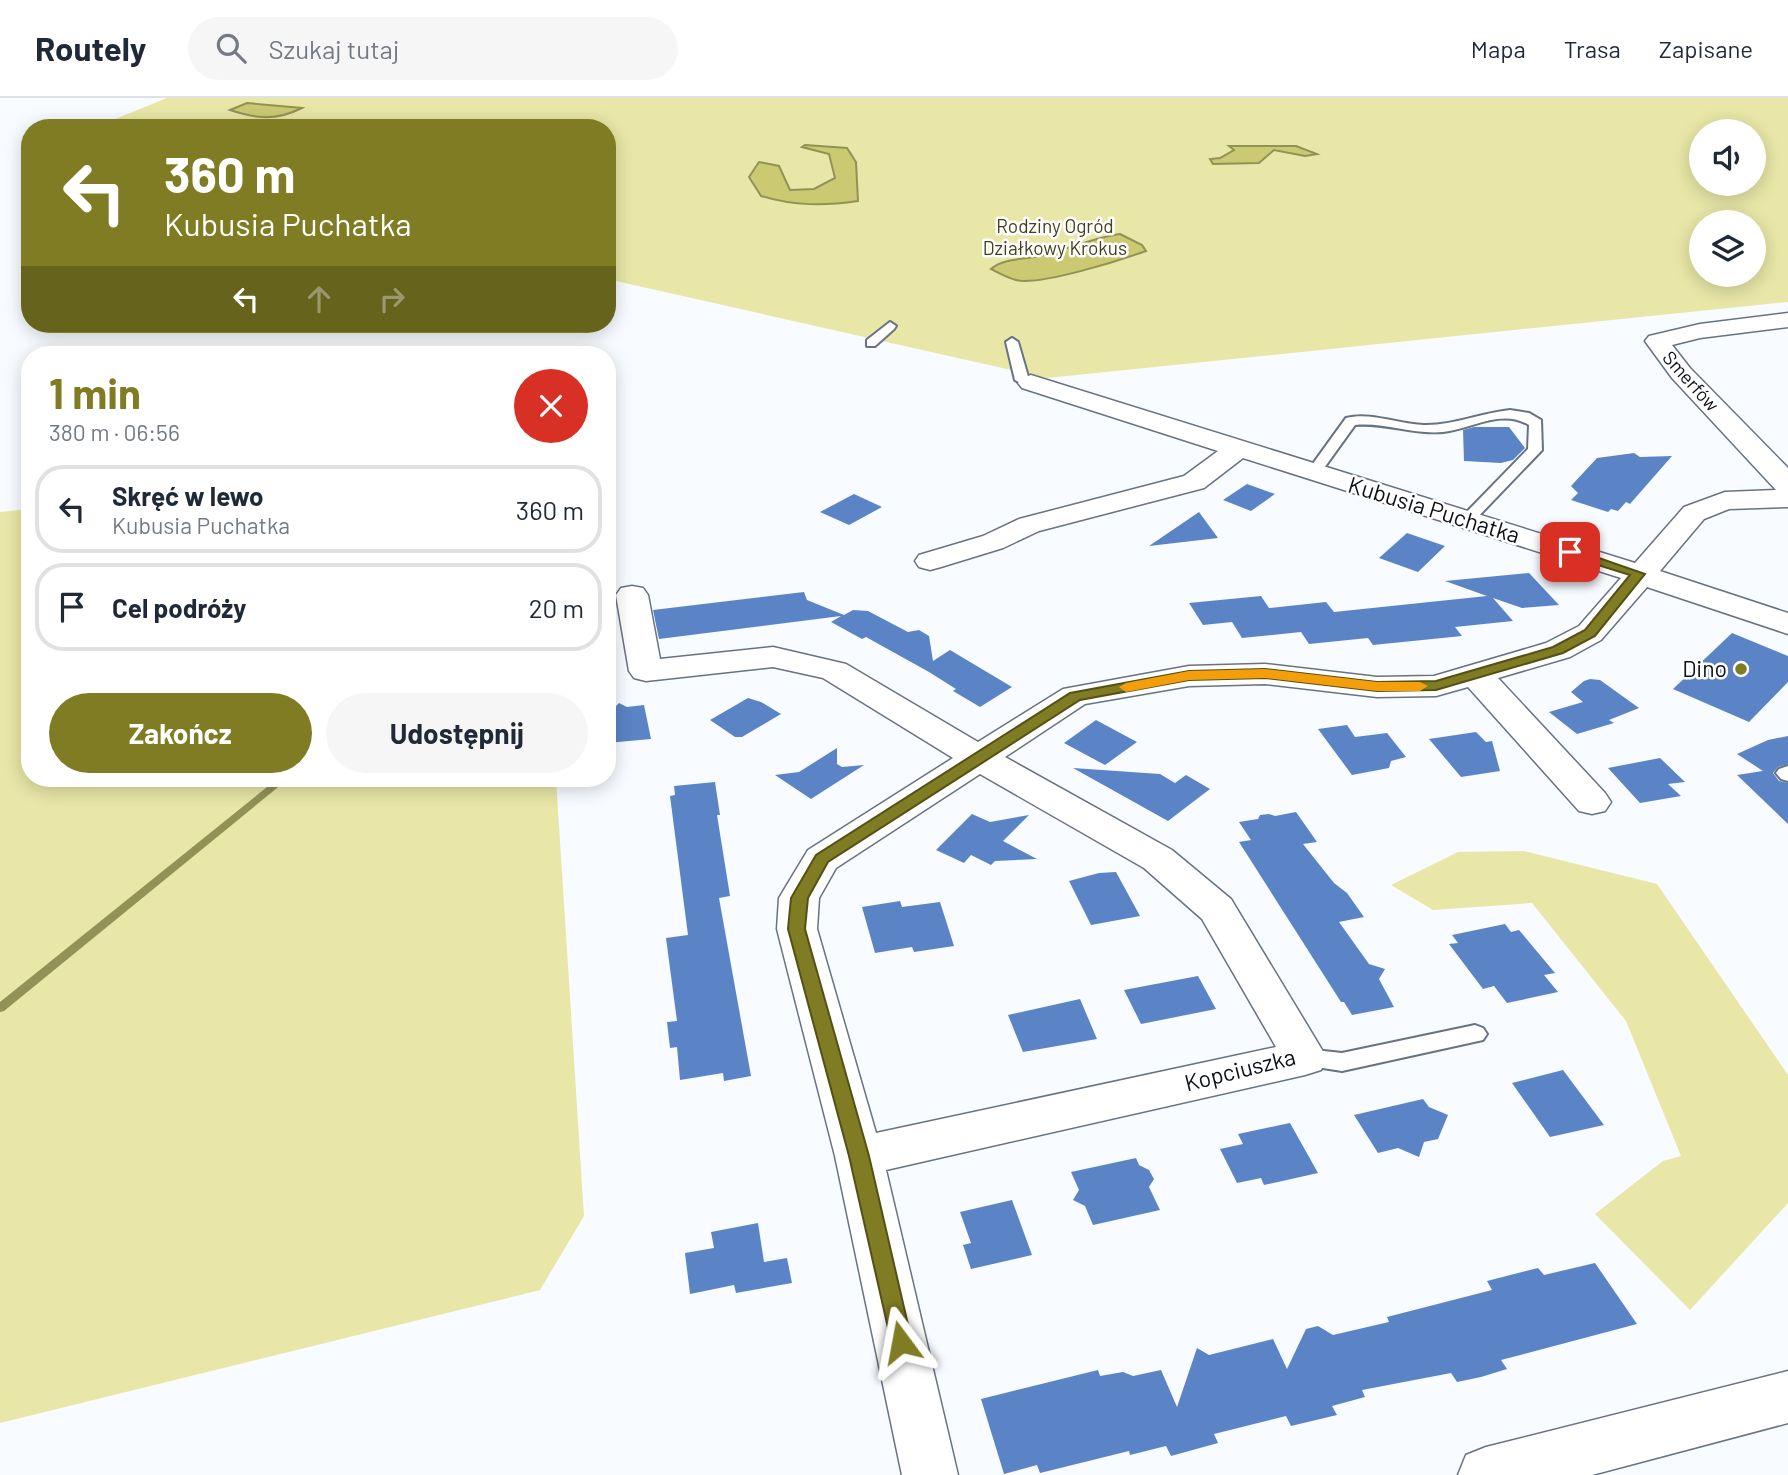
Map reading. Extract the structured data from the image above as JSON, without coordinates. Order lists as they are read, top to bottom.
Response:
{
  "streets": {
    "street": ["Smerfów", "Kubusia Puchatka", "Kopciuszka"]
  },
  "parks": ["Rodziny Ogród Działkowy Krokus"],
  "places": ["Dino"],
  "page": {
    "header": "Routely",
    "search": "Szukaj tutaj",
    "nav": ["Mapa", "Trasa", "Zapisane"],
    "turn": ["360 m", "Kubusia Puchatka"],
    "heading": ["1 min", "380 m · 06:56"],
    "list": [
      {
        "name": "Skręć w lewo",
        "note": "Kubusia Puchatka",
        "value": "360 m"
      },
      {
        "name": "Cel podróży",
        "value": "20 m"
      }
    ],
    "buttons": ["Zakończ", "Udostępnij"]
  }
}
